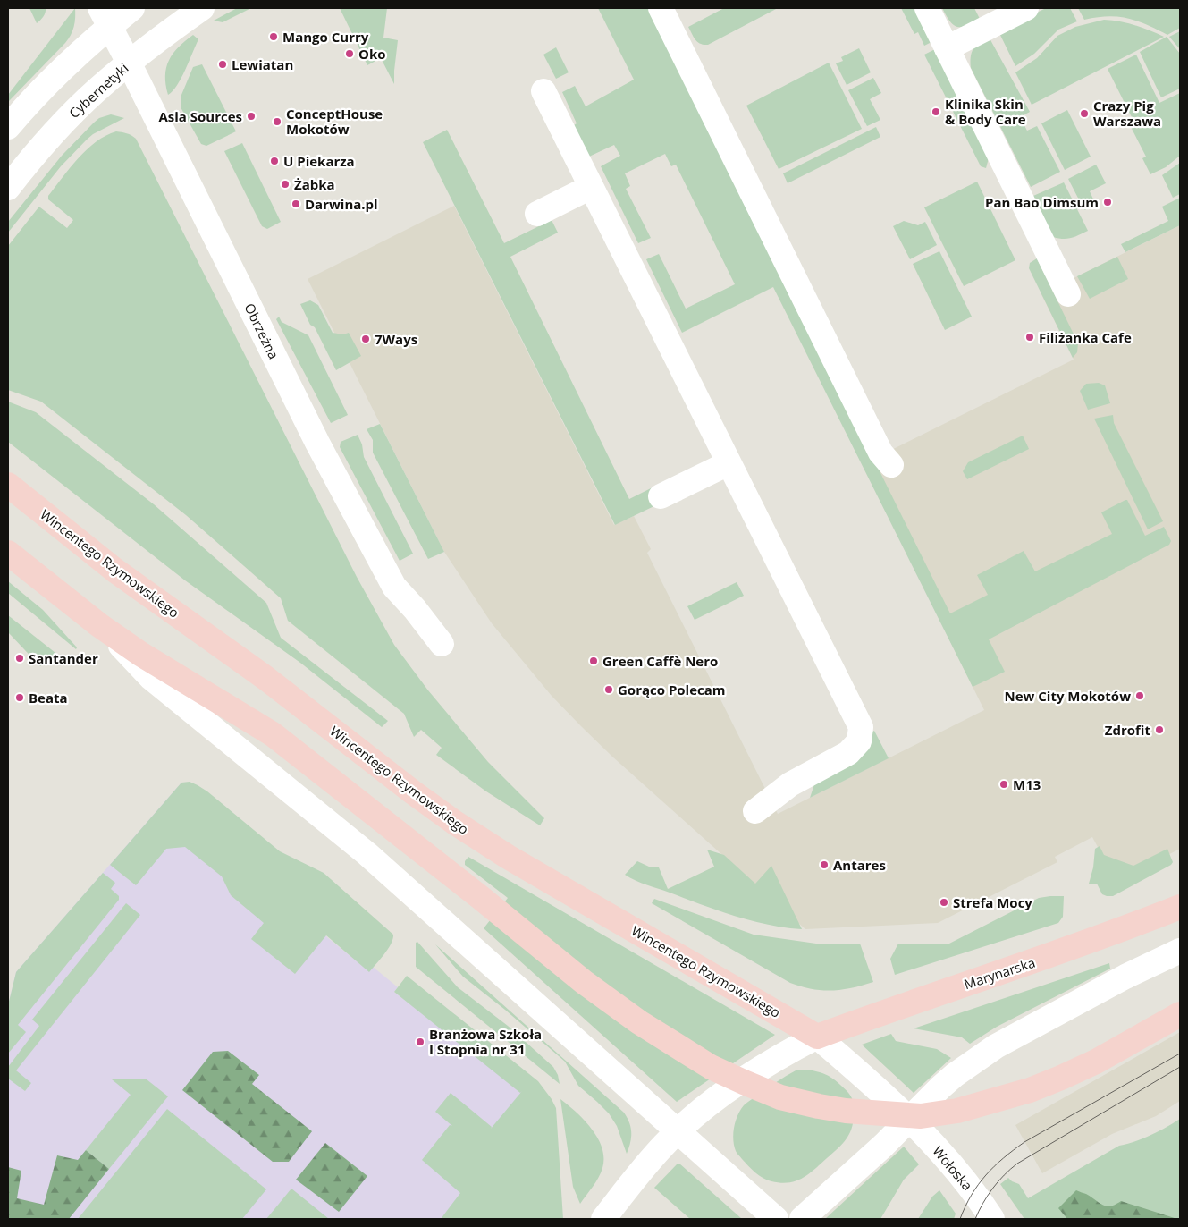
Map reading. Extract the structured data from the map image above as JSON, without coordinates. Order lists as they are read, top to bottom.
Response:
{
  "streets": {
    "main road": ["Wincentego Rzymowskiego", "Marynarska"],
    "street": ["Cybernetyki", "Obrzeżna", "Wołoska"]
  },
  "crossings": [
    ["Cybernetyki", "Obrzeżna"],
    ["Wincentego Rzymowskiego", "Marynarska"],
    ["Wincentego Rzymowskiego", "Wołoska"],
    ["Marynarska", "Wołoska"]
  ],
  "places": [
    "Mango Curry",
    "Oko",
    "Lewiatan",
    "Klinika Skin & Body Care",
    "Crazy Pig Warszawa",
    "Asia Sources",
    "ConceptHouse Mokotów",
    "U Piekarza",
    "Żabka",
    "Pan Bao Dimsum",
    "Darwina.pl",
    "Filiżanka Cafe",
    "7Ways",
    "Santander",
    "Green Caffè Nero",
    "Gorąco Polecam",
    "New City Mokotów",
    "Beata",
    "Zdrofit",
    "M13",
    "Antares",
    "Strefa Mocy",
    "Branżowa Szkoła I Stopnia nr 31"
  ]
}
